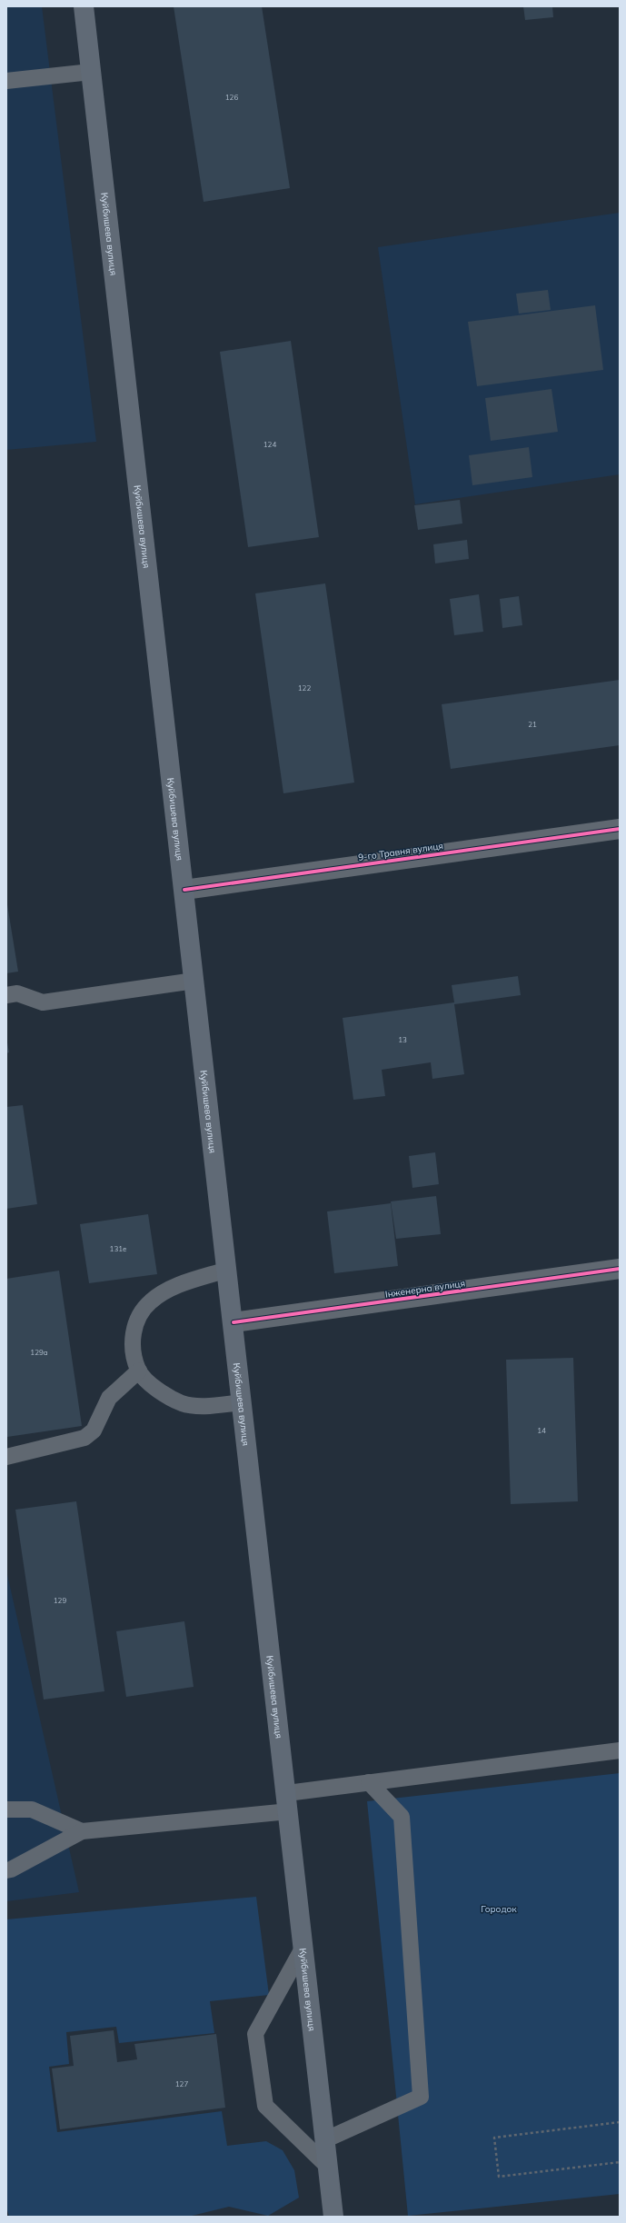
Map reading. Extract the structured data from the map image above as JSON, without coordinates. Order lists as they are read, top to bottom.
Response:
{
  "streets": {
    "main road": ["Куйбишева вулиця"],
    "street": ["9-го Травня вулиця", "Інженерна вулиця"]
  },
  "crossings": [
    ["Куйбишева вулиця", "9-го Травня вулиця"],
    ["Куйбишева вулиця", "Інженерна вулиця"]
  ],
  "parks": ["Городок"],
  "house_numbers": [
    "126",
    "124",
    "122",
    "21",
    "13",
    "131е",
    "129а",
    "14",
    "129",
    "127"
  ]
}
